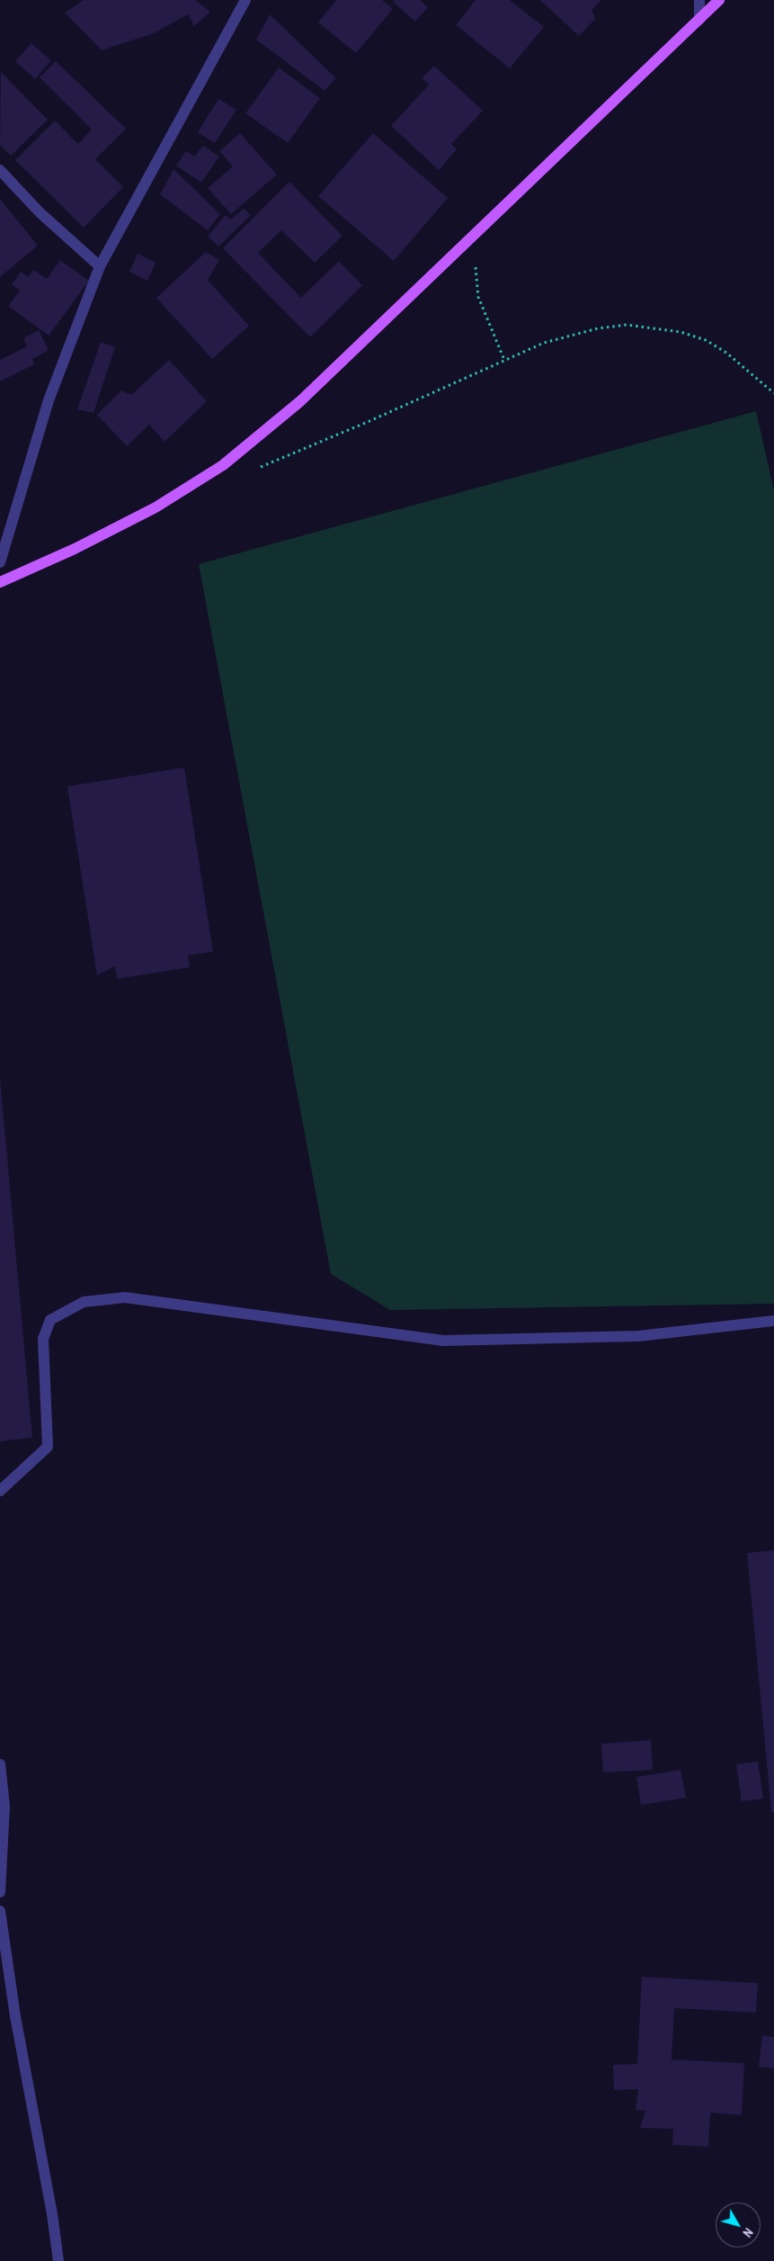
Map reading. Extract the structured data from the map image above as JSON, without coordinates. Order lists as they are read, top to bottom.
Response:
{
  "north": "bottom right"
}
